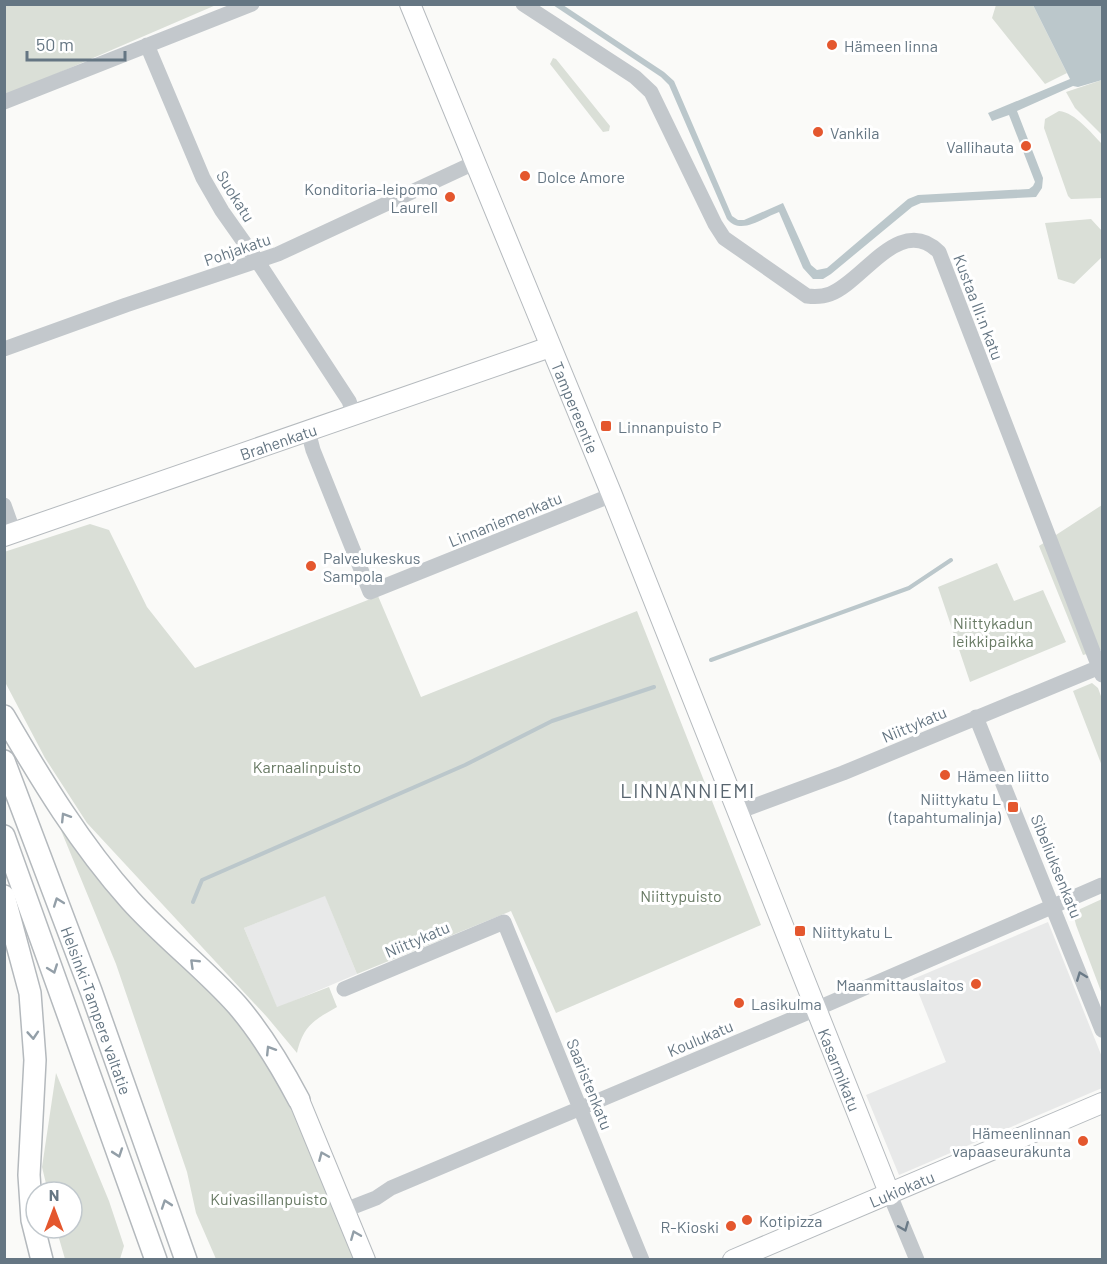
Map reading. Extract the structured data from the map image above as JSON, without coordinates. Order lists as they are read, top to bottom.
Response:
{
  "streets": {
    "highway": ["Helsinki-Tampere valtatie"],
    "main road": [
      "Tampereentie",
      "Brahenkatu",
      "Kasarmikatu",
      "Lukiokatu"
    ],
    "street": [
      "Suokatu",
      "Pohjakatu",
      "Kustaa III:n katu",
      "Linnaniemenkatu",
      "Niittykatu",
      "Sibeliuksenkatu",
      "Koulukatu",
      "Saaristenkatu"
    ]
  },
  "crossings": [
    ["Suokatu", "Pohjakatu"],
    ["Suokatu", "Brahenkatu"],
    ["Pohjakatu", "Tampereentie"],
    ["Kustaa III:n katu", "Niittykatu"],
    ["Tampereentie", "Brahenkatu"],
    ["Tampereentie", "Linnaniemenkatu"],
    ["Tampereentie", "Niittykatu"],
    ["Tampereentie", "Kasarmikatu"],
    ["Brahenkatu", "Linnaniemenkatu"],
    ["Niittykatu", "Sibeliuksenkatu"],
    ["Niittykatu", "Kasarmikatu"],
    ["Niittykatu", "Saaristenkatu"],
    ["Sibeliuksenkatu", "Koulukatu"],
    ["Koulukatu", "Kasarmikatu"],
    ["Koulukatu", "Saaristenkatu"],
    ["Kasarmikatu", "Lukiokatu"]
  ],
  "one_way": ["Sibeliuksenkatu"],
  "districts": ["LINNANNIEMI"],
  "parks": [
    "Niittykadun leikkipaikka",
    "Karnaalinpuisto",
    "Niittypuisto",
    "Kuivasillanpuisto"
  ],
  "places": {
    "other": [
      "Hämeen linna",
      "Vankila",
      "Vallihauta",
      "Dolce Amore",
      "Konditoria-leipomo Laurell",
      "Palvelukeskus Sampola",
      "Hämeen liitto",
      "Maanmittauslaitos",
      "Lasikulma",
      "Hämeenlinnan vapaaseurakunta",
      "Kotipizza",
      "R-Kioski"
    ],
    "transit": ["Linnanpuisto P", "Niittykatu L (tapahtumalinja)", "Niittykatu L"]
  },
  "scale_bar": "50 m",
  "north": "top"
}
